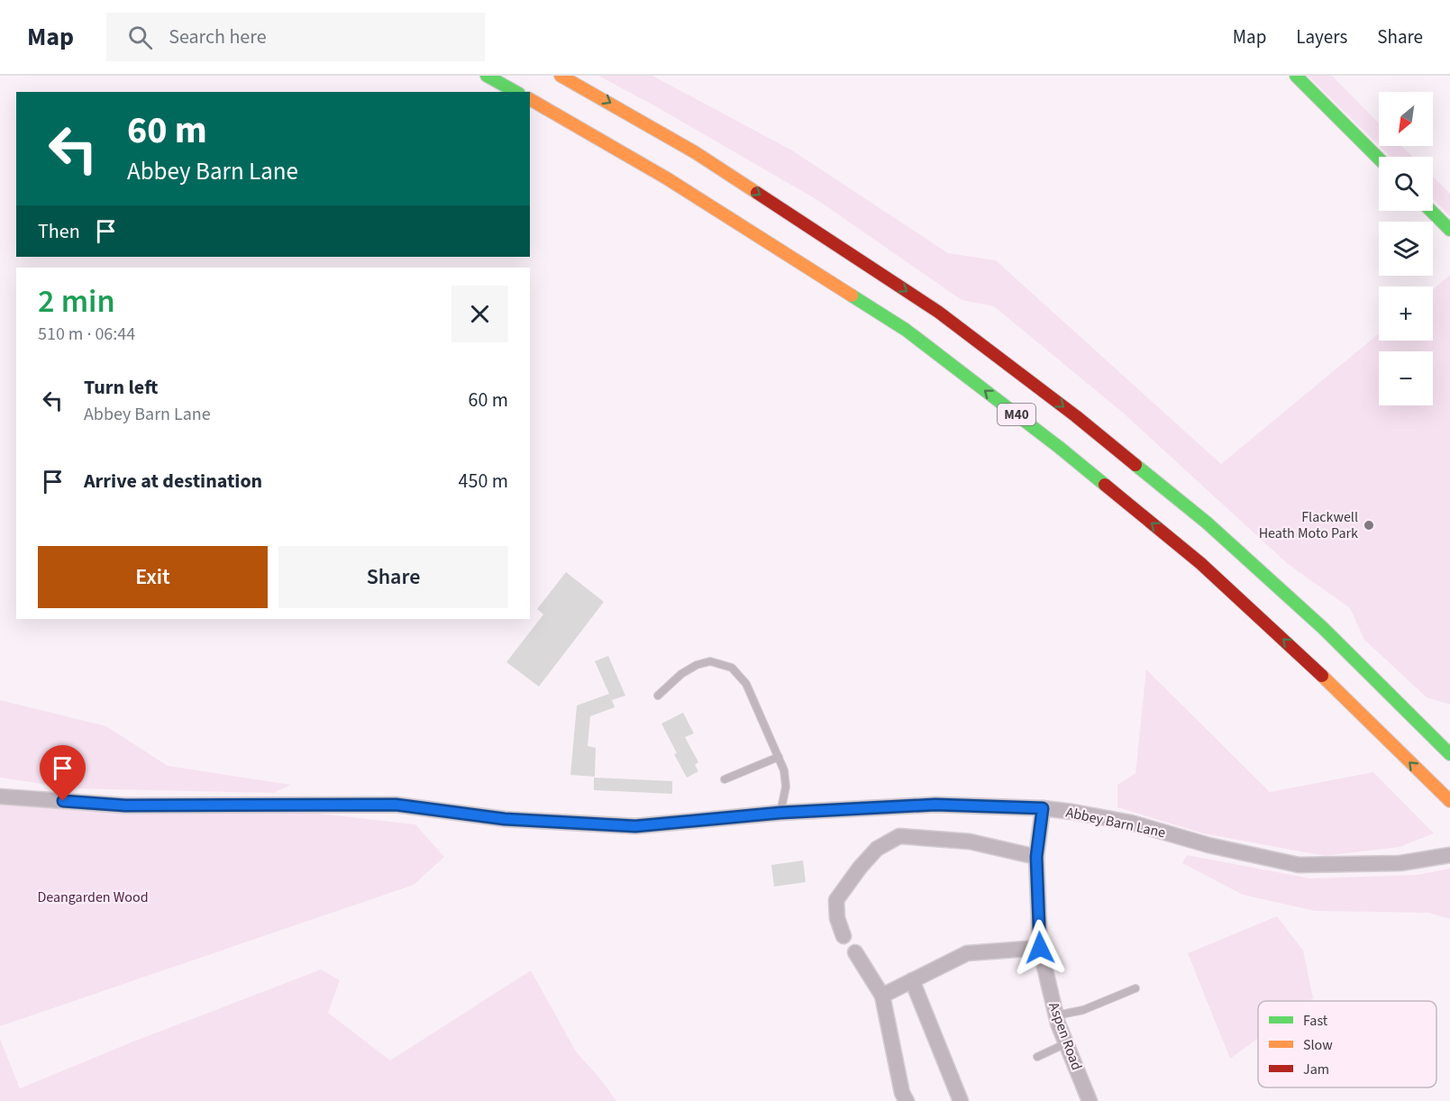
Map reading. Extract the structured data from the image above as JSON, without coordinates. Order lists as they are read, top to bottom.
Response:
{
  "streets": {
    "main road": ["M40"],
    "street": ["Abbey Barn Lane", "Aspen Road"]
  },
  "crossings": [
    ["Abbey Barn Lane", "Aspen Road"]
  ],
  "parks": ["Deangarden Wood"],
  "places": ["Flackwell Heath Moto Park"],
  "legend": ["Fast", "Slow", "Jam"],
  "north": "bottom left",
  "page": {
    "header": "Map",
    "search": "Search here",
    "nav": ["Map", "Layers", "Share"],
    "map_buttons": ["+", "−"],
    "turn": ["60 m", "Abbey Barn Lane"],
    "then": "Then",
    "heading": ["2 min", "510 m · 06:44"],
    "list": [
      {
        "name": "Turn left",
        "note": "Abbey Barn Lane",
        "value": "60 m"
      },
      {
        "name": "Arrive at destination",
        "value": "450 m"
      }
    ],
    "buttons": ["Exit", "Share"]
  }
}
